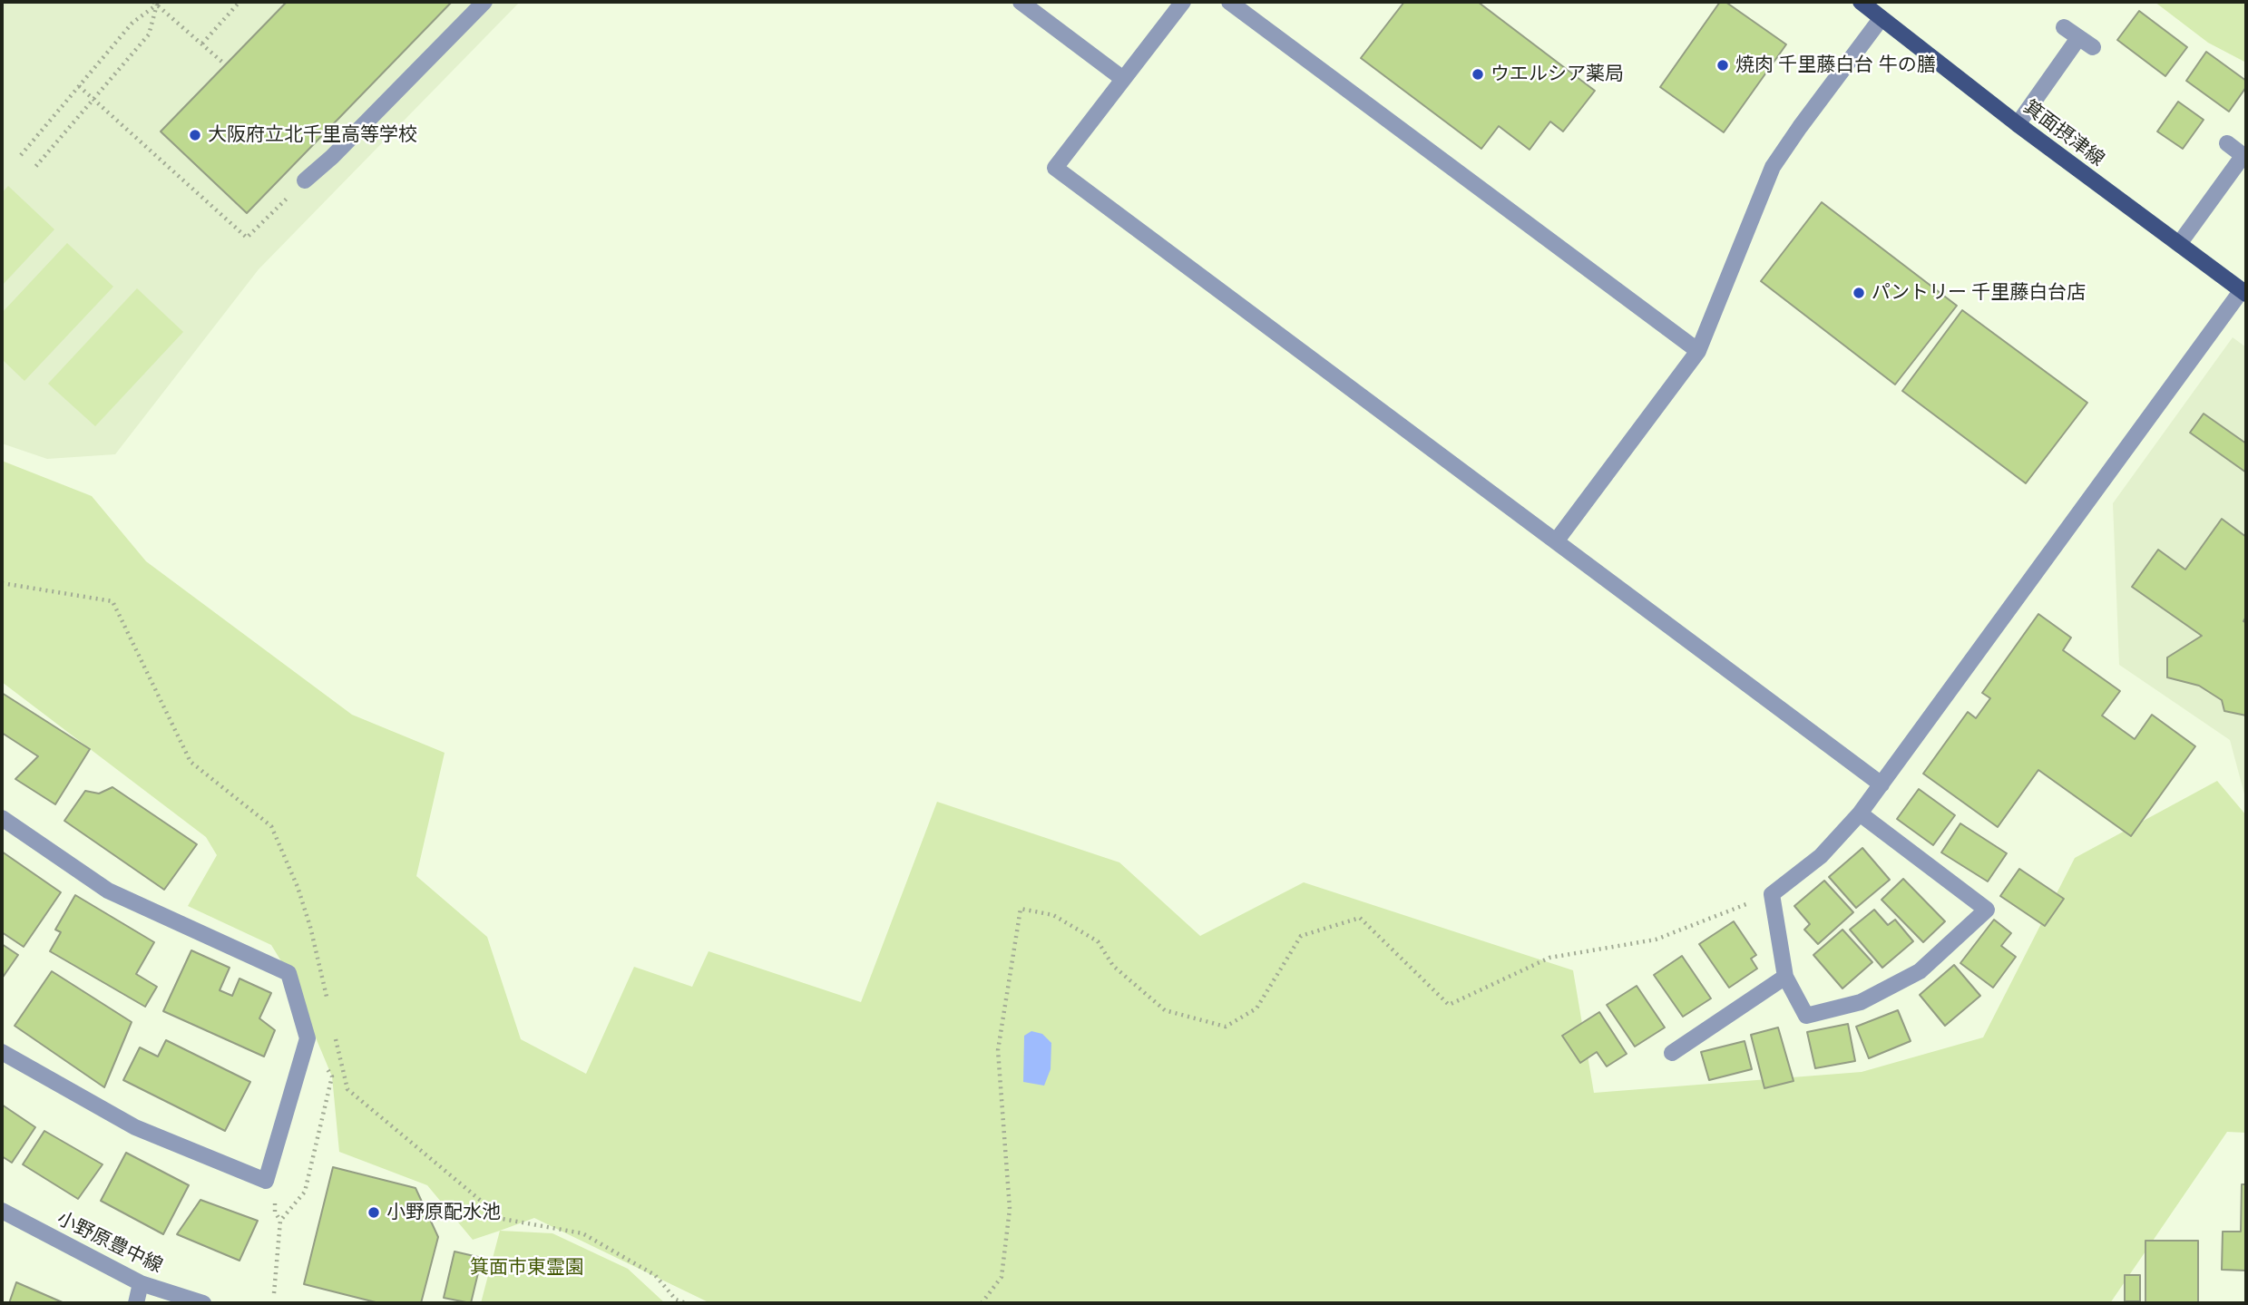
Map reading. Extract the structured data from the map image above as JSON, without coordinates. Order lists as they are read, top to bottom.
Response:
{
  "streets": {
    "main road": ["箕面摂津線"],
    "street": ["小野原豊中線"]
  },
  "parks": ["箕面市東霊園"],
  "places": [
    "焼肉 千里藤白台 牛の膳",
    "ウエルシア薬局",
    "大阪府立北千里高等学校",
    "パントリー 千里藤白台店",
    "小野原配水池"
  ]
}
